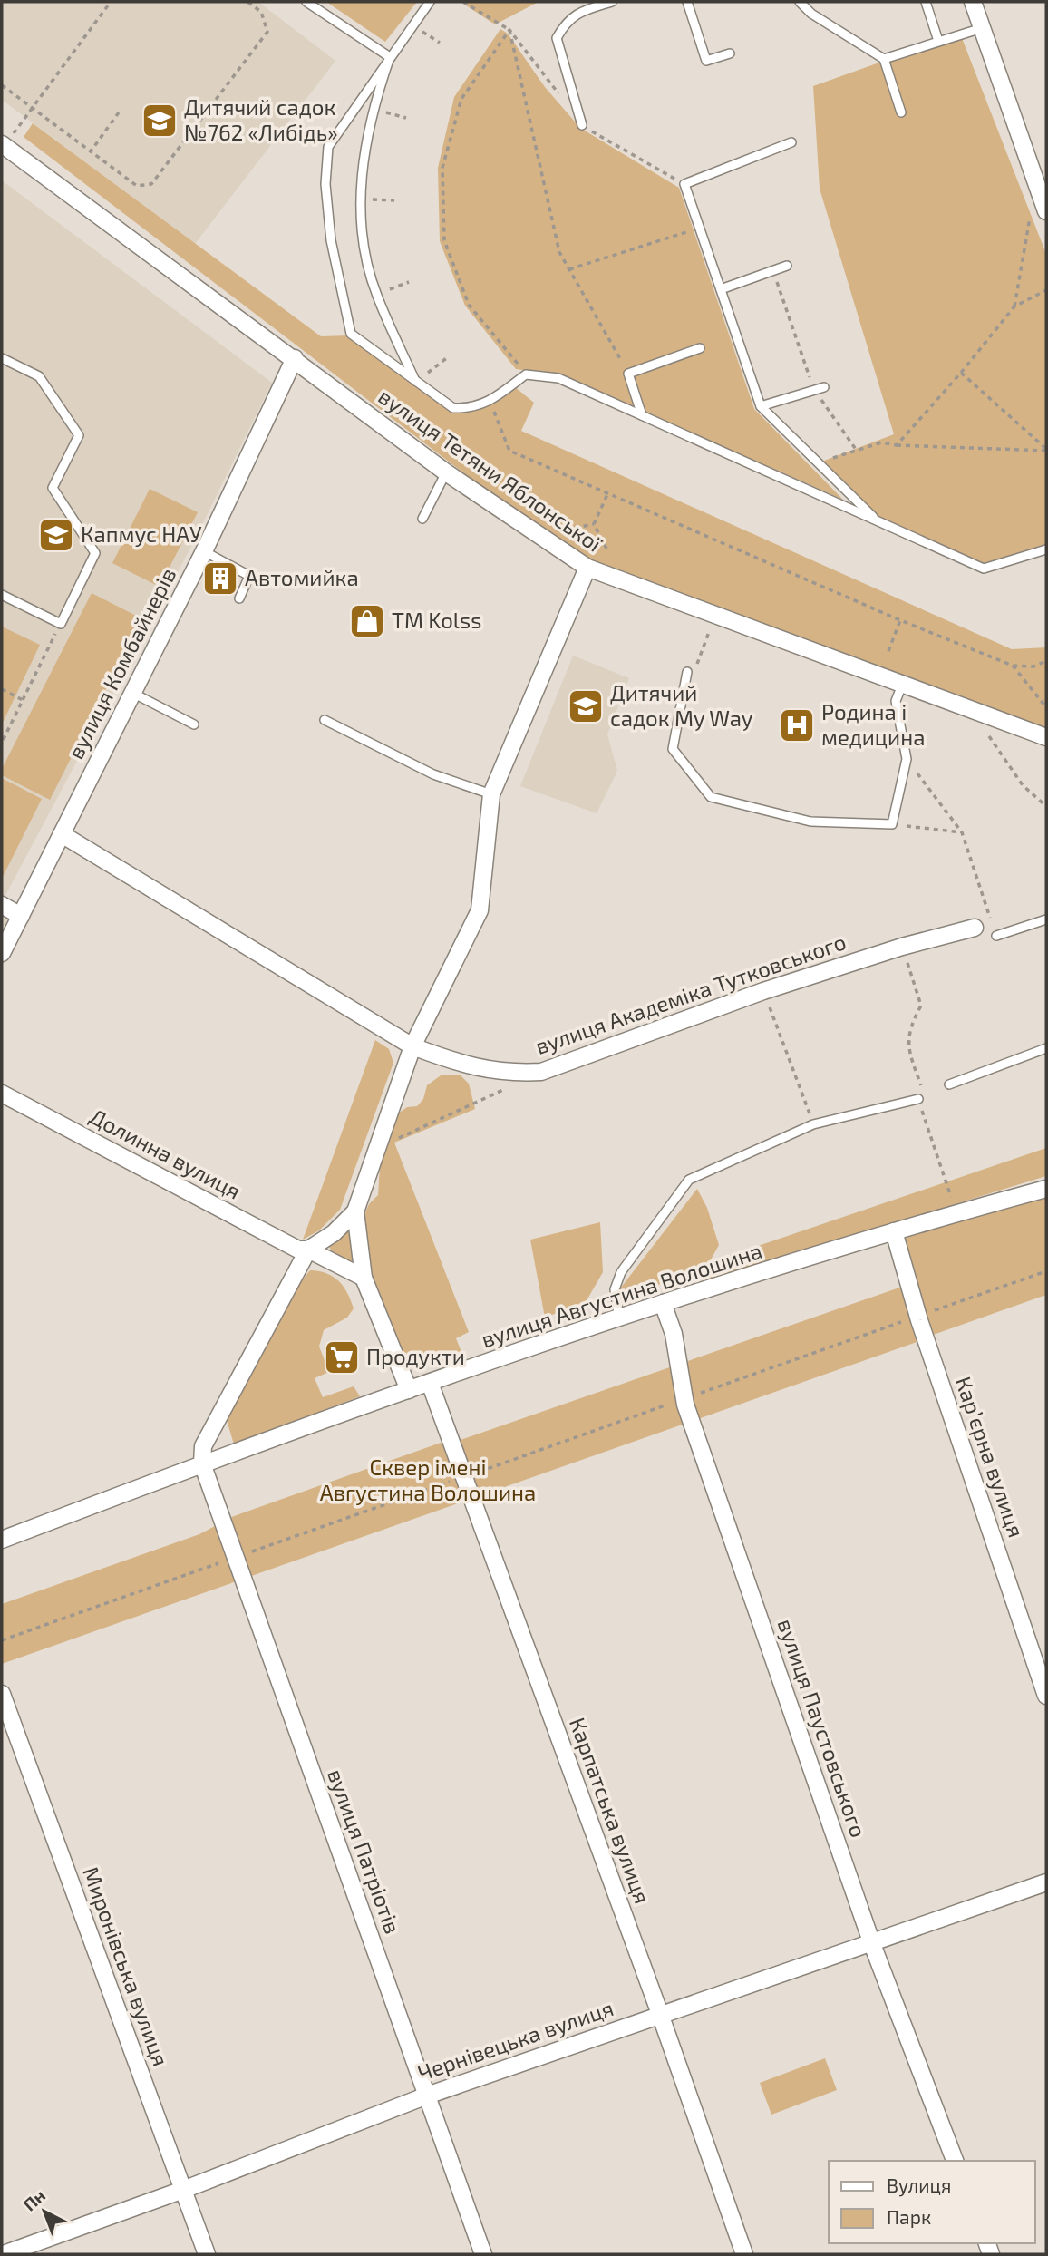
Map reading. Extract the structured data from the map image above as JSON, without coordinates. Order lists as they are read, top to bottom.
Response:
{
  "streets": {
    "street": [
      "вулиця Тетяни Яблонської",
      "вулиця Комбайнерів",
      "вулиця Академіка Тутковського",
      "Долинна вулиця",
      "вулиця Августина Волошина",
      "Карʼєрна вулиця",
      "вулиця Паустовського",
      "Карпатська вулиця",
      "вулиця Патріотів",
      "Миронівська вулиця",
      "Чернівецька вулиця"
    ]
  },
  "crossings": [
    ["вулиця Тетяни Яблонської", "вулиця Комбайнерів"],
    ["вулиця Комбайнерів", "вулиця Академіка Тутковського"],
    ["вулиця Августина Волошина", "Карʼєрна вулиця"],
    ["вулиця Августина Волошина", "вулиця Паустовського"],
    ["вулиця Августина Волошина", "Карпатська вулиця"],
    ["вулиця Августина Волошина", "вулиця Патріотів"],
    ["вулиця Паустовського", "Чернівецька вулиця"],
    ["Карпатська вулиця", "Чернівецька вулиця"],
    ["вулиця Патріотів", "Чернівецька вулиця"],
    ["Миронівська вулиця", "Чернівецька вулиця"]
  ],
  "parks": ["Сквер імені Августина Волошина"],
  "places": {
    "school or university": ["Дитячий садок №762 «Либідь»", "Капмус НАУ", "Дитячий садок My Way"],
    "building": ["Автомийка"],
    "shop": ["TM Kolss"],
    "hospital": ["Родина і медицина"],
    "supermarket": ["Продукти"]
  },
  "legend": ["Вулиця", "Парк"],
  "north": "top left"
}
